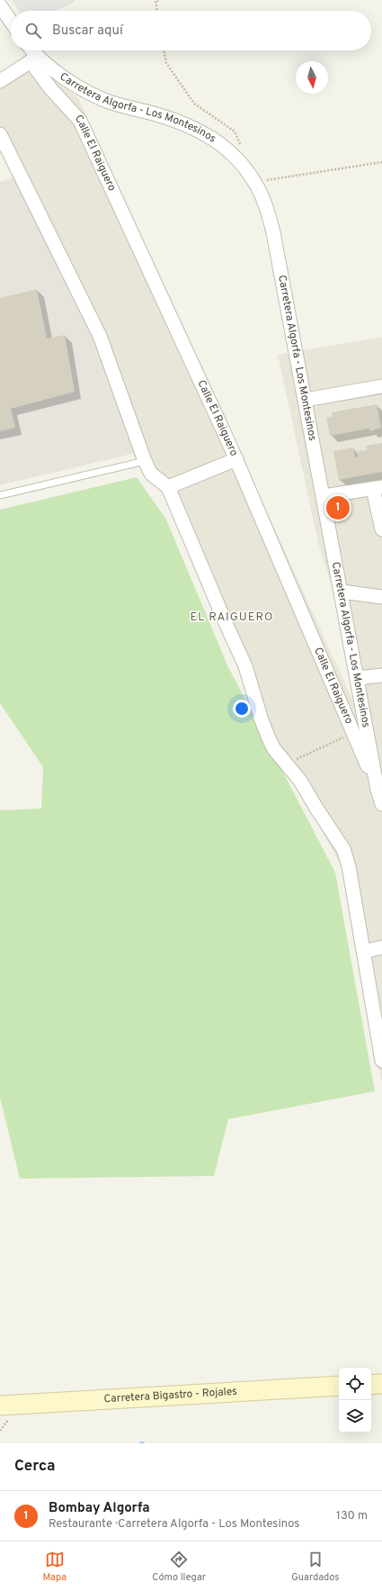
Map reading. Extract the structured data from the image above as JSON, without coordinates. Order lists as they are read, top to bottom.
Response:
{
  "streets": {
    "main road": ["Carretera Bigastro - Rojales"],
    "street": ["Carretera Algorfa - Los Montesinos", "Calle El Raiguero"]
  },
  "crossings": [
    ["Carretera Algorfa - Los Montesinos", "Calle El Raiguero"]
  ],
  "districts": ["EL RAIGUERO"],
  "north": "bottom",
  "page": {
    "search": "Buscar aquí",
    "pins": "1",
    "heading": "Cerca",
    "list": [
      {
        "mark": "1",
        "name": "Bombay Algorfa",
        "note": "Restaurante · Carretera Algorfa - Los Montesinos",
        "value": "130 m"
      }
    ],
    "nav": ["Mapa", "Cómo llegar", "Guardados"]
  }
}
